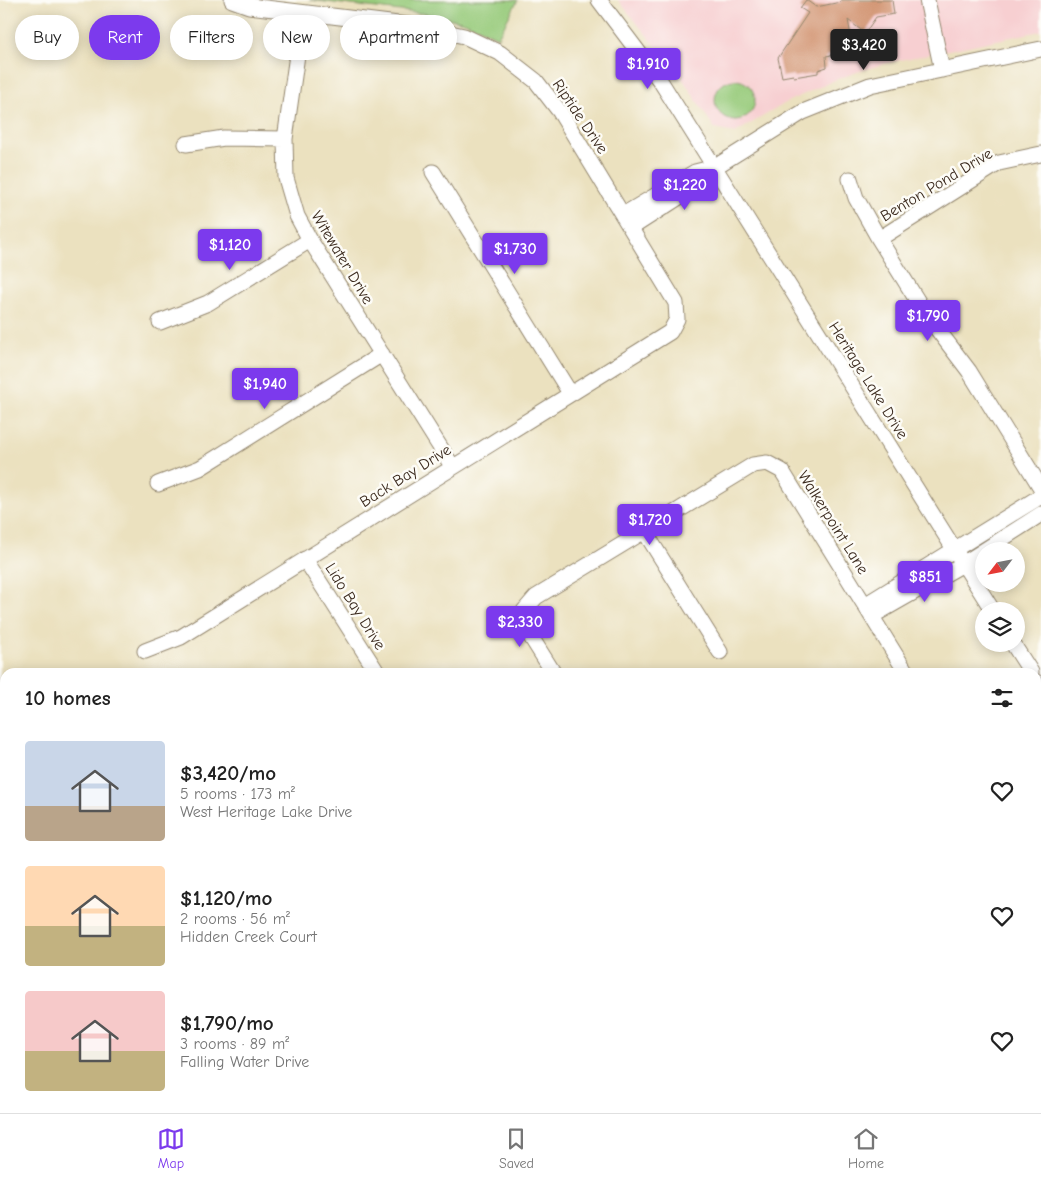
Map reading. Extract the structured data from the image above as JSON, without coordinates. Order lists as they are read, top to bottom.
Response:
{
  "streets": {
    "street": [
      "Riptide Drive",
      "Benton Pond Drive",
      "Witewater Drive",
      "Heritage Lake Drive",
      "Back Bay Drive",
      "Walkerpoint Lane",
      "Lido Bay Drive"
    ]
  },
  "crossings": [
    ["Riptide Drive", "Witewater Drive"],
    ["Riptide Drive", "Back Bay Drive"],
    ["Witewater Drive", "Back Bay Drive"],
    ["Back Bay Drive", "Lido Bay Drive"]
  ],
  "north": "bottom left",
  "page": {
    "chip": [
      "Buy",
      "Rent",
      "Filters",
      "New",
      "Apartment"
    ],
    "price": [
      "$3,420",
      "$1,910",
      "$1,220",
      "$1,120",
      "$1,730",
      "$1,790",
      "$1,940",
      "$1,720",
      "$851",
      "$2,330"
    ],
    "heading": "10 homes",
    "list": [
      {
        "name": "$3,420/mo",
        "note": "5 rooms · 173 m² · West Heritage Lake Drive"
      },
      {
        "name": "$1,120/mo",
        "note": "2 rooms · 56 m² · Hidden Creek Court"
      },
      {
        "name": "$1,790/mo",
        "note": "3 rooms · 89 m² · Falling Water Drive"
      }
    ],
    "tabs": ["Map", "Saved", "Home"]
  }
}
